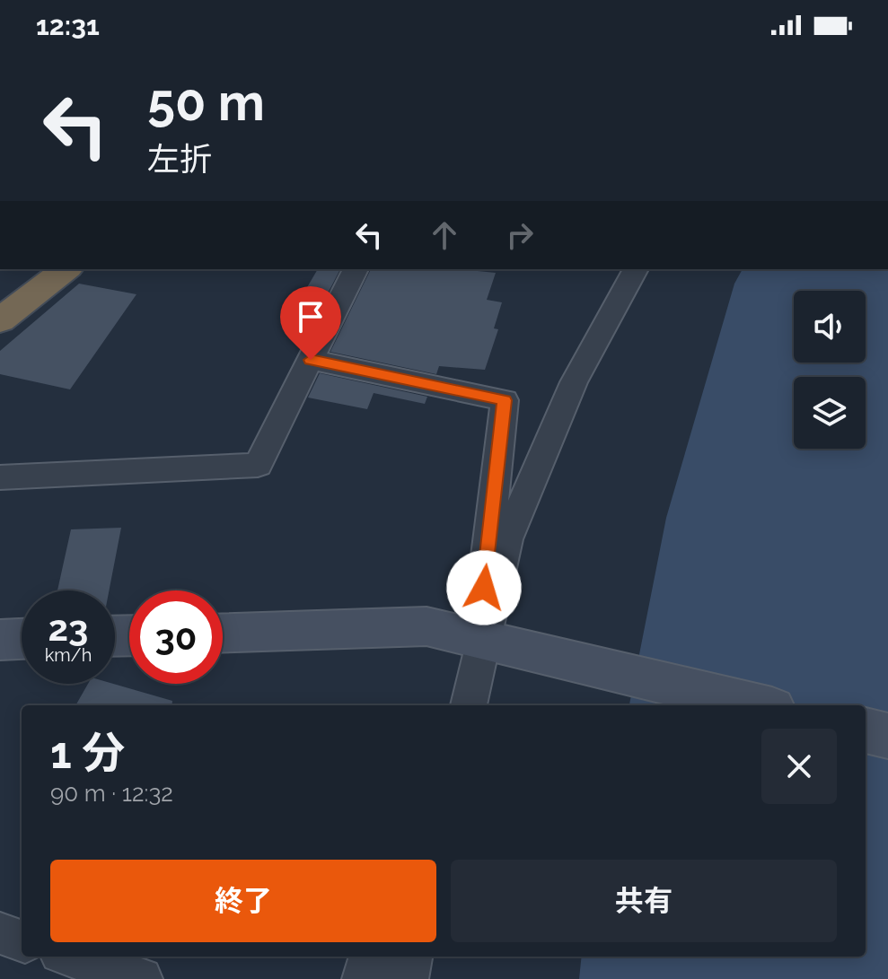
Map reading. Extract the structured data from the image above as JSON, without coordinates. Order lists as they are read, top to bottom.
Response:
{
  "page": {
    "status": "12:31",
    "turn": ["50 m", "左折"],
    "speed": "23 km/h",
    "limit": "30",
    "heading": ["1 分", "90 m · 12:32"],
    "buttons": ["終了", "共有"]
  }
}
